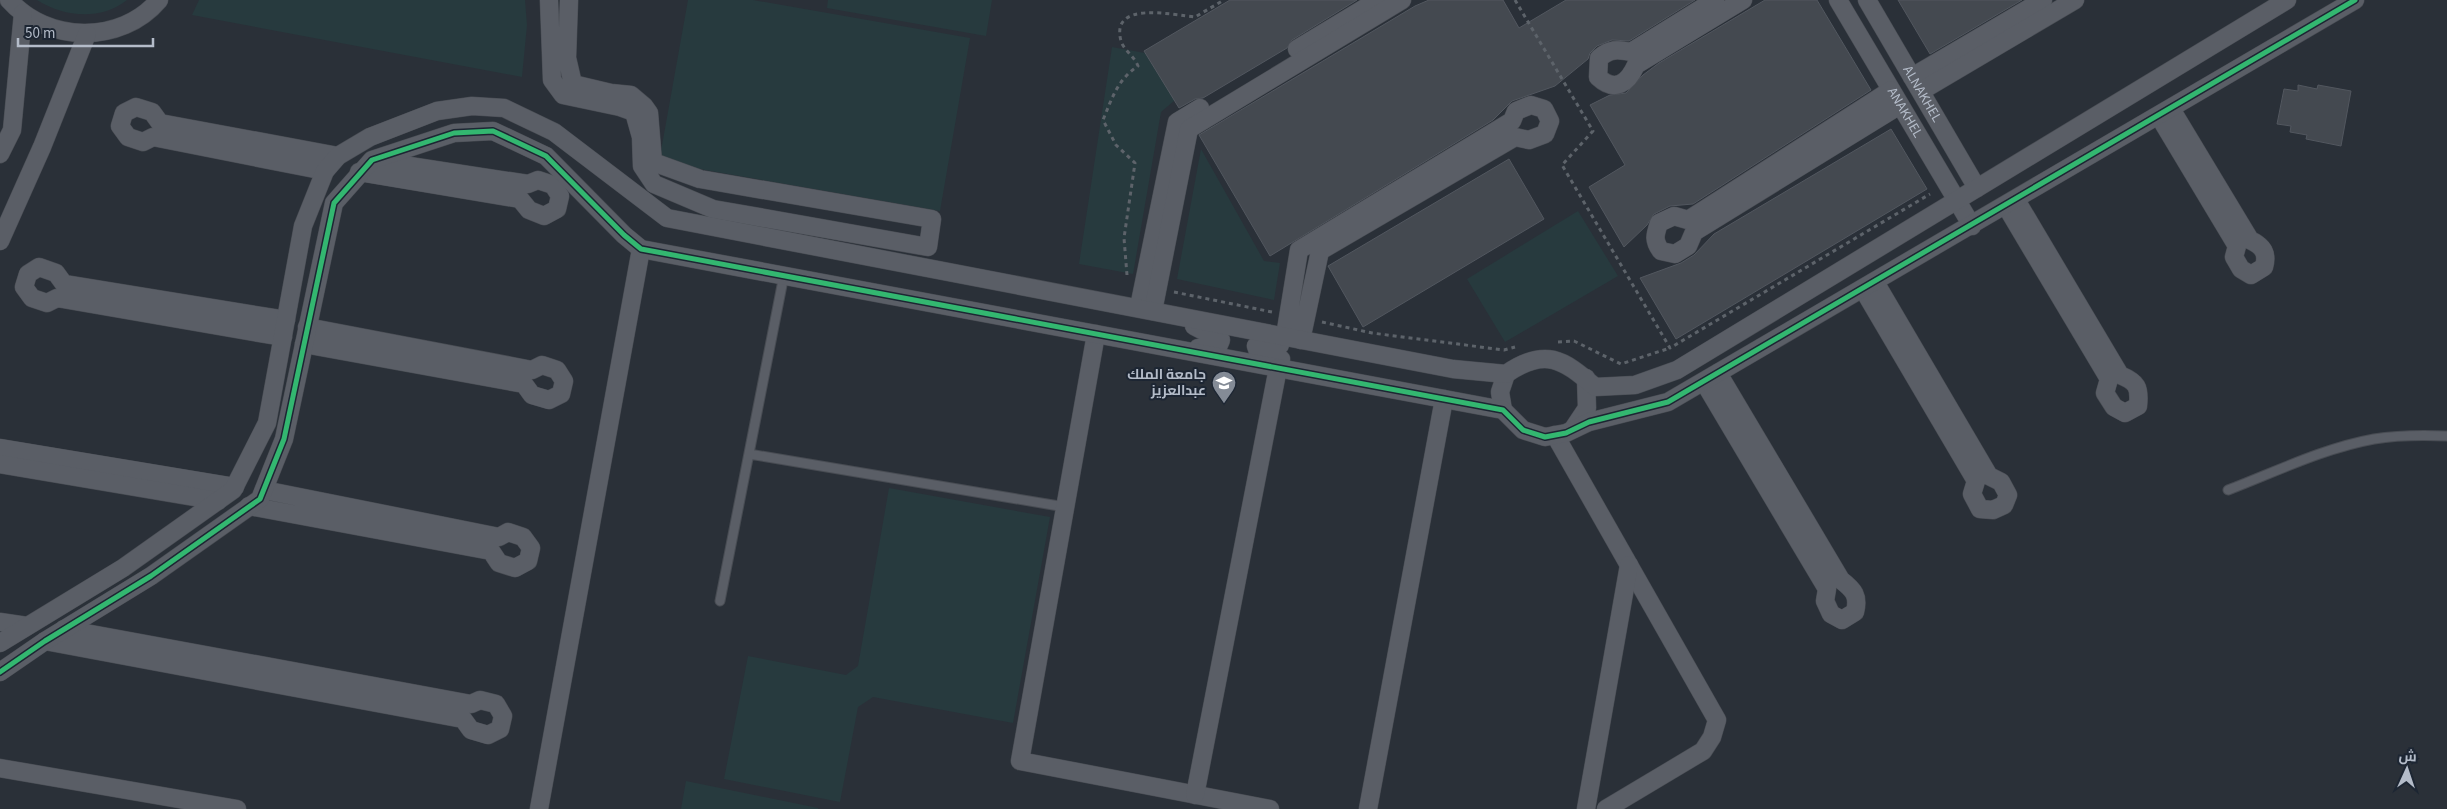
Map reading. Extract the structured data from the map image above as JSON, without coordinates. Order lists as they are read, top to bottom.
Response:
{
  "streets": {
    "street": ["ALNAKHEL", "ANAKHEL"]
  },
  "places": {
    "school or university": ["جامعة الملك عبدالعزيز"]
  },
  "scale_bar": "50 m",
  "north": "top"
}
